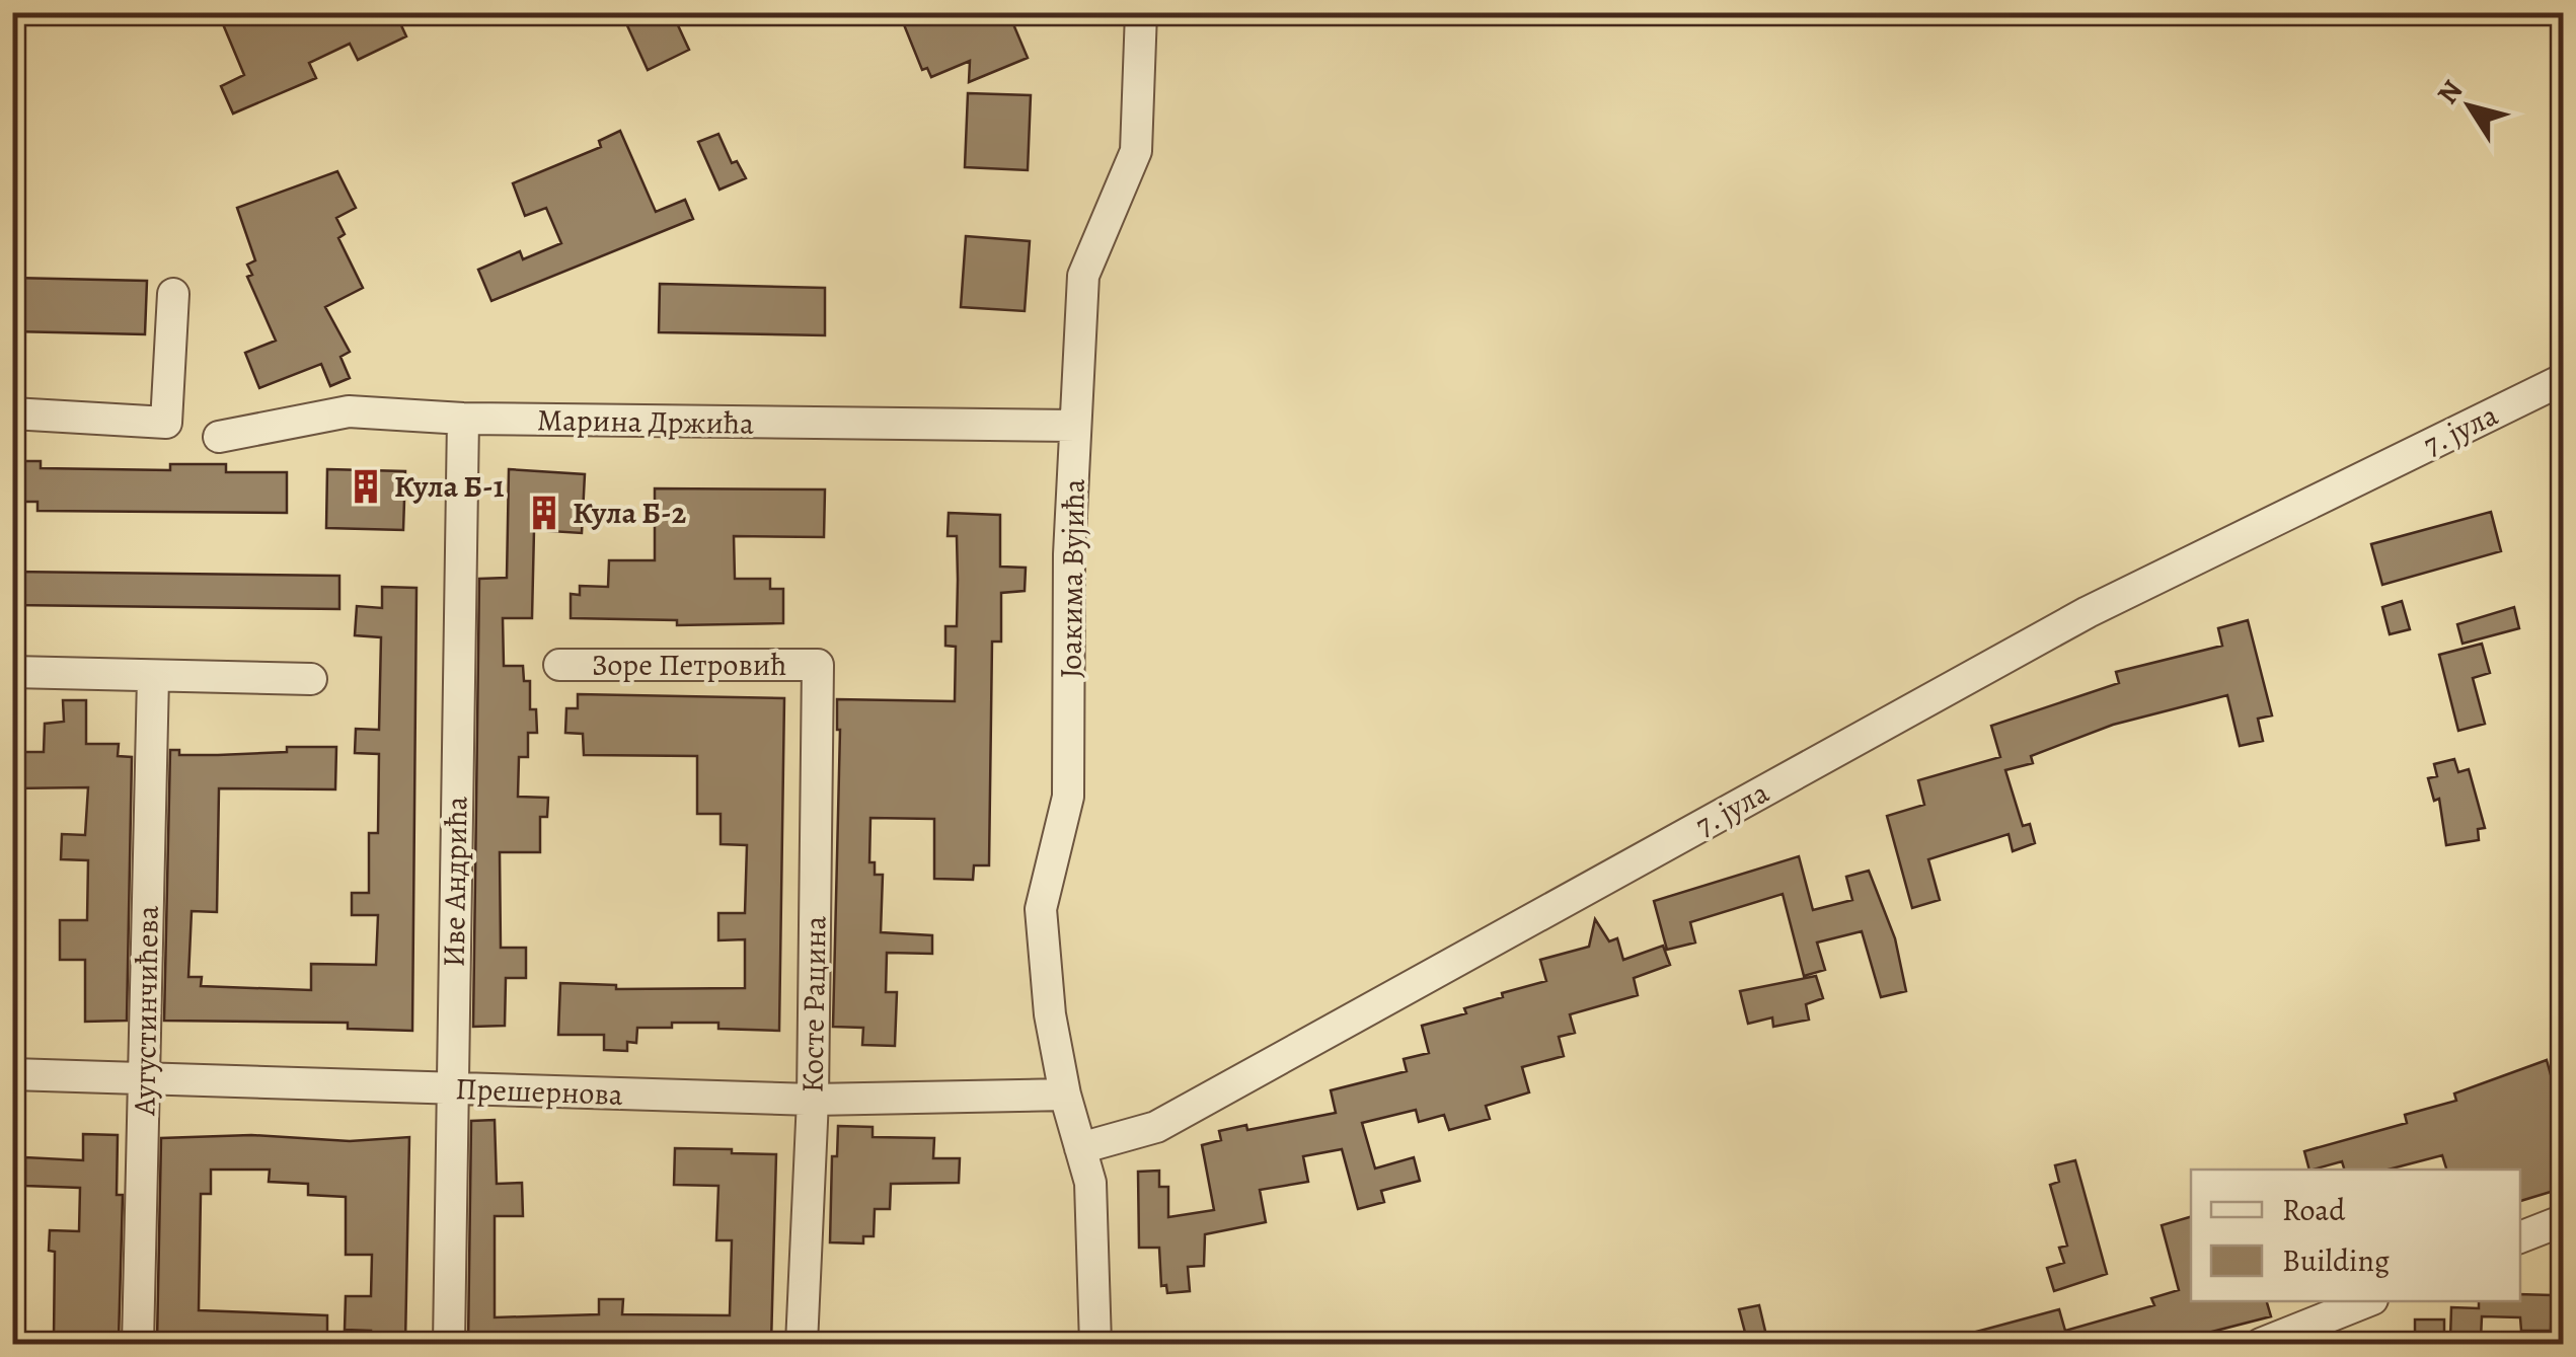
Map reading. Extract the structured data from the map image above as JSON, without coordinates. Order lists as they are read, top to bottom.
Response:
{
  "streets": {
    "street": [
      "Марина Држића",
      "7. јула",
      "Јоакима Вујића",
      "Зоре Петровић",
      "Иве Андрића",
      "Косте Рацина",
      "Аугустинчићева",
      "Прешернова"
    ]
  },
  "crossings": [
    ["Марина Држића", "Јоакима Вујића"],
    ["Марина Држића", "Иве Андрића"],
    ["7. јула", "Јоакима Вујића"],
    ["Јоакима Вујића", "Прешернова"],
    ["Зоре Петровић", "Косте Рацина"],
    ["Иве Андрића", "Прешернова"],
    ["Косте Рацина", "Прешернова"],
    ["Аугустинчићева", "Прешернова"]
  ],
  "places": {
    "building": ["Кула Б-1", "Кула Б-2"]
  },
  "legend": ["Road", "Building"],
  "north": "top left"
}
